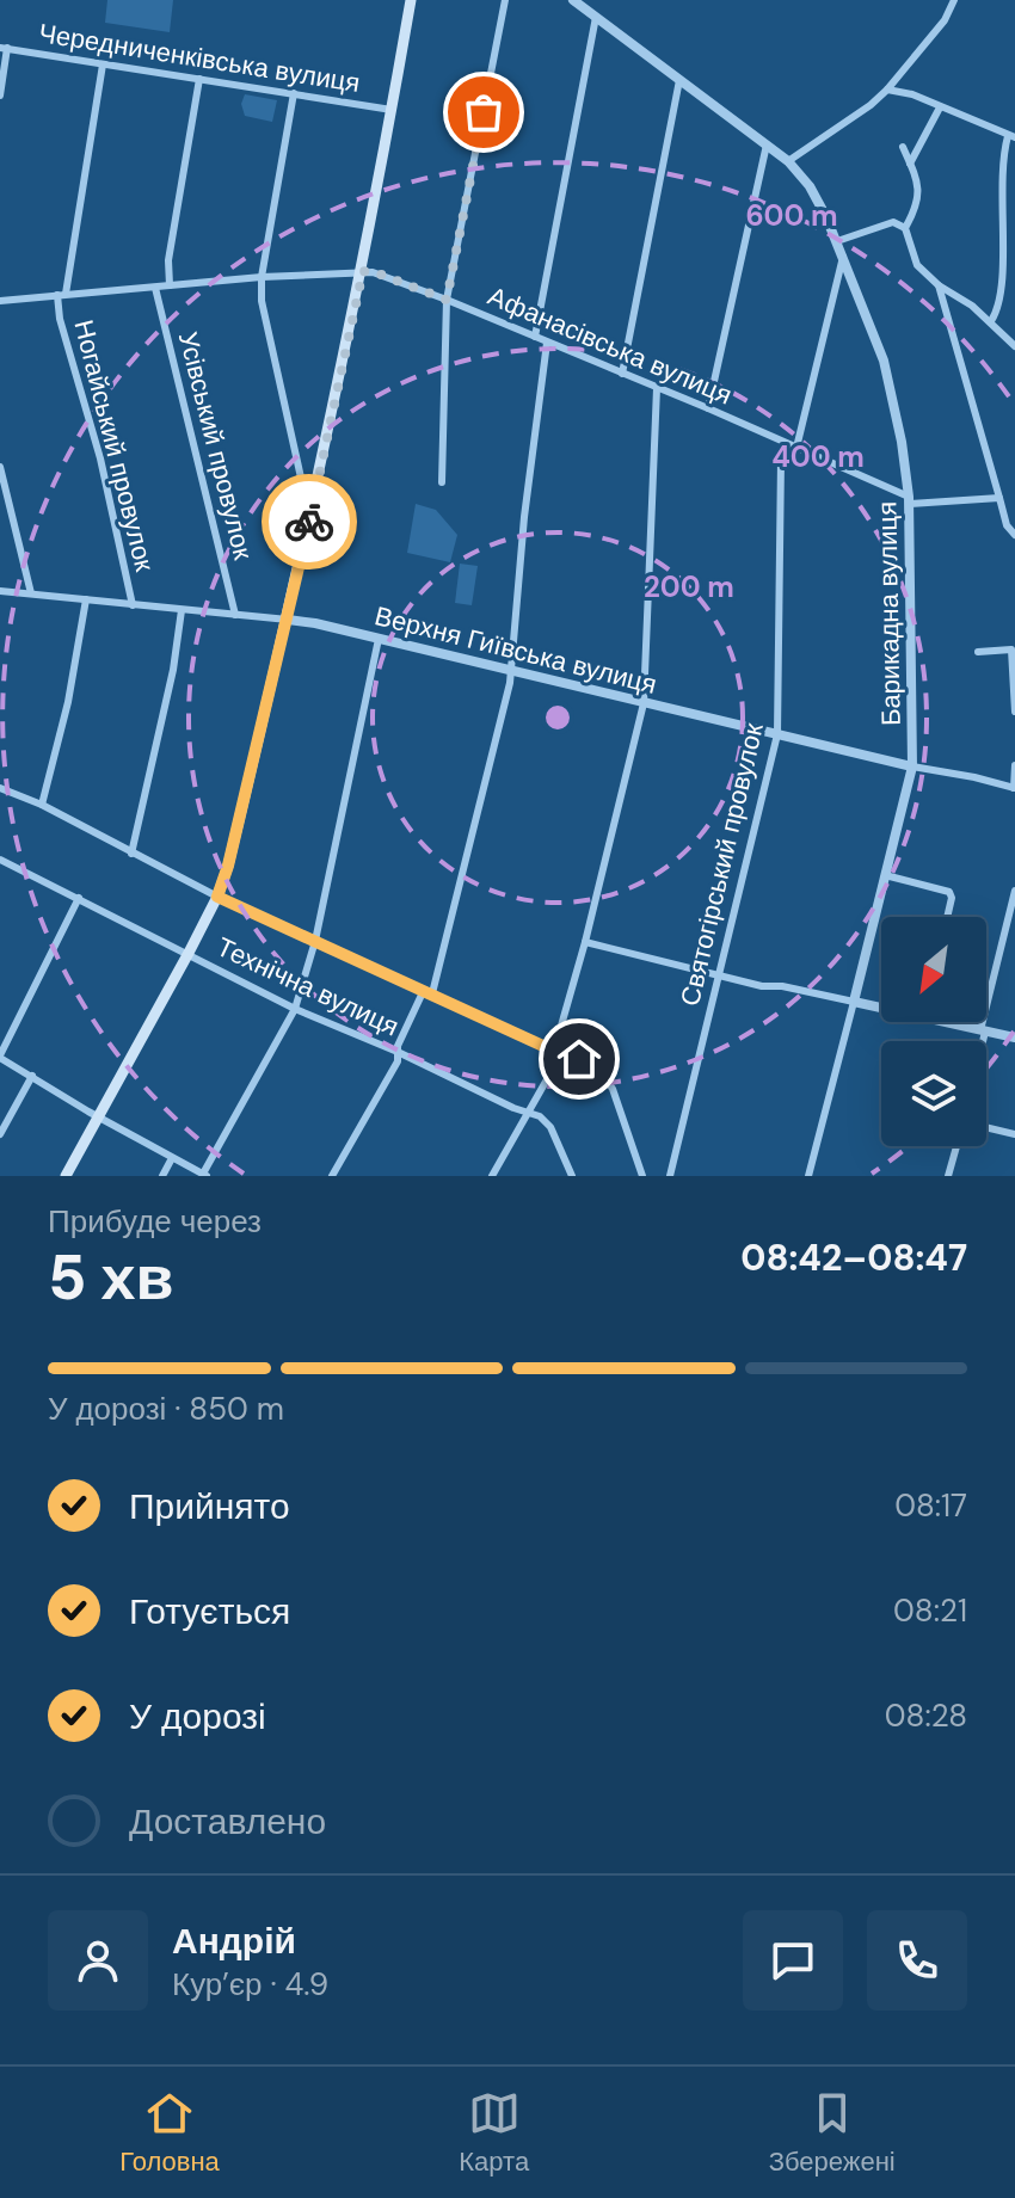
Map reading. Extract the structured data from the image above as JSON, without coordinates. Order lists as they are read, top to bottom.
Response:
{
  "streets": {
    "street": [
      "Чередниченківська вулиця",
      "Афанасівська вулиця",
      "Ногайський провулок",
      "Усівський провулок",
      "Барикадна вулиця",
      "Верхня Гиївська вулиця",
      "Святогірський провулок",
      "Технічна вулиця"
    ]
  },
  "crossings": [
    ["Афанасівська вулиця", "Ногайський провулок"],
    ["Афанасівська вулиця", "Усівський провулок"],
    ["Афанасівська вулиця", "Барикадна вулиця"],
    ["Афанасівська вулиця", "Святогірський провулок"],
    ["Ногайський провулок", "Верхня Гиївська вулиця"],
    ["Усівський провулок", "Верхня Гиївська вулиця"],
    ["Барикадна вулиця", "Верхня Гиївська вулиця"],
    ["Верхня Гиївська вулиця", "Святогірський провулок"]
  ],
  "north": "bottom left",
  "page": {
    "heading": ["5 хв", "Прибуде через", "08:42–08:47"],
    "panel": ["Андрій", "Кур’єр · 4.9"],
    "bar": "У дорозі · 850 m",
    "list": [
      ["Прийнято", "08:17"],
      ["Готується", "08:21"],
      ["У дорозі", "08:28"],
      "Доставлено"
    ],
    "tabs": ["Головна", "Карта", "Збережені"]
  },
  "rings": ["600 m", "400 m", "200 m"]
}
